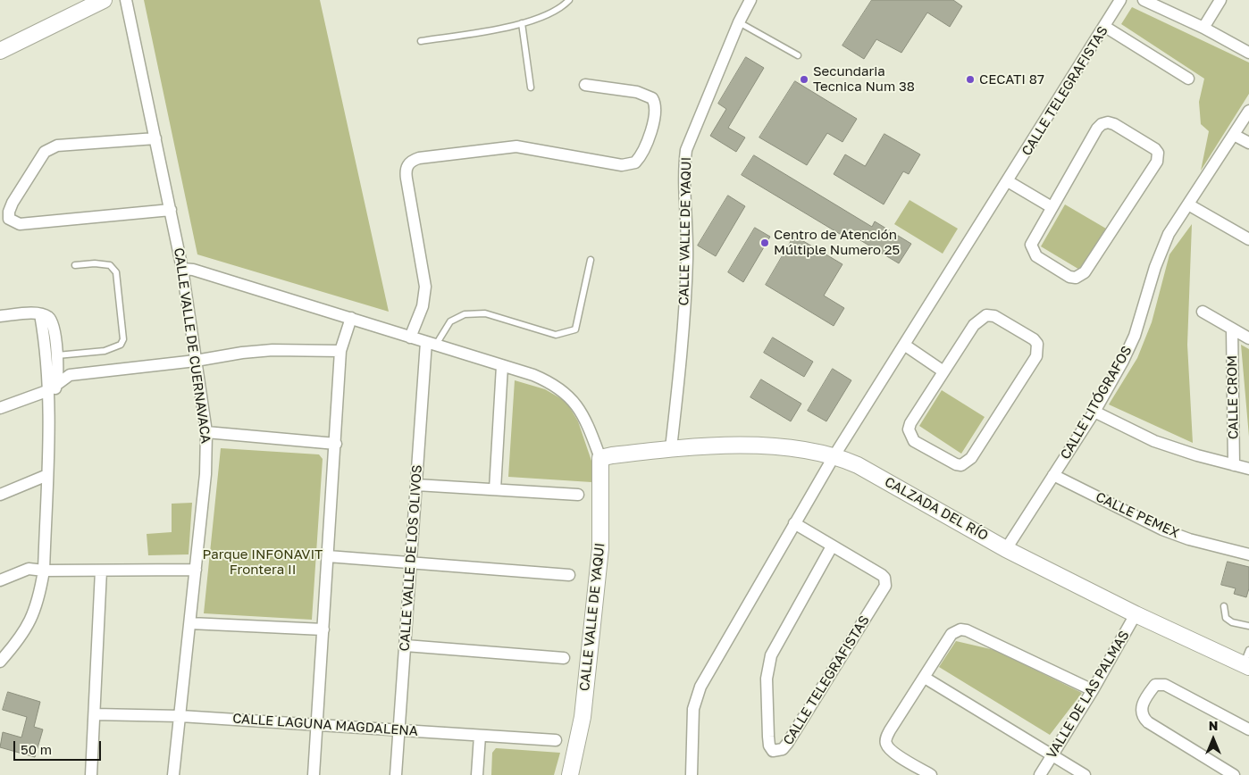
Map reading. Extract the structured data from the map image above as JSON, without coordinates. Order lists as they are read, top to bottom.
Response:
{
  "streets": {
    "street": [
      "CALLE TELEGRAFISTAS",
      "CALLE VALLE DE YAQUI",
      "CALLE VALLE DE CUERNAVACA",
      "CALLE CROM",
      "CALLE LITÓGRAFOS",
      "CALZADA DEL RÍO",
      "CALLE PEMEX",
      "CALLE VALLE DE LOS OLIVOS",
      "VALLE DE LAS PALMAS",
      "CALLE LAGUNA MAGDALENA"
    ]
  },
  "crossings": [
    ["CALLE TELEGRAFISTAS", "CALZADA DEL RÍO"],
    ["CALLE VALLE DE YAQUI", "CALZADA DEL RÍO"],
    ["CALLE VALLE DE CUERNAVACA", "CALLE LAGUNA MAGDALENA"],
    ["CALLE LITÓGRAFOS", "CALZADA DEL RÍO"],
    ["CALLE LITÓGRAFOS", "CALLE PEMEX"],
    ["CALZADA DEL RÍO", "VALLE DE LAS PALMAS"],
    ["CALLE VALLE DE LOS OLIVOS", "CALLE LAGUNA MAGDALENA"]
  ],
  "parks": ["Parque INFONAVIT Frontera II"],
  "places": ["Secundaria Tecnica Num 38", "CECATI 87", "Centro de Atención Múltiple Numero 25"],
  "scale_bar": "50 m",
  "north": "top"
}
